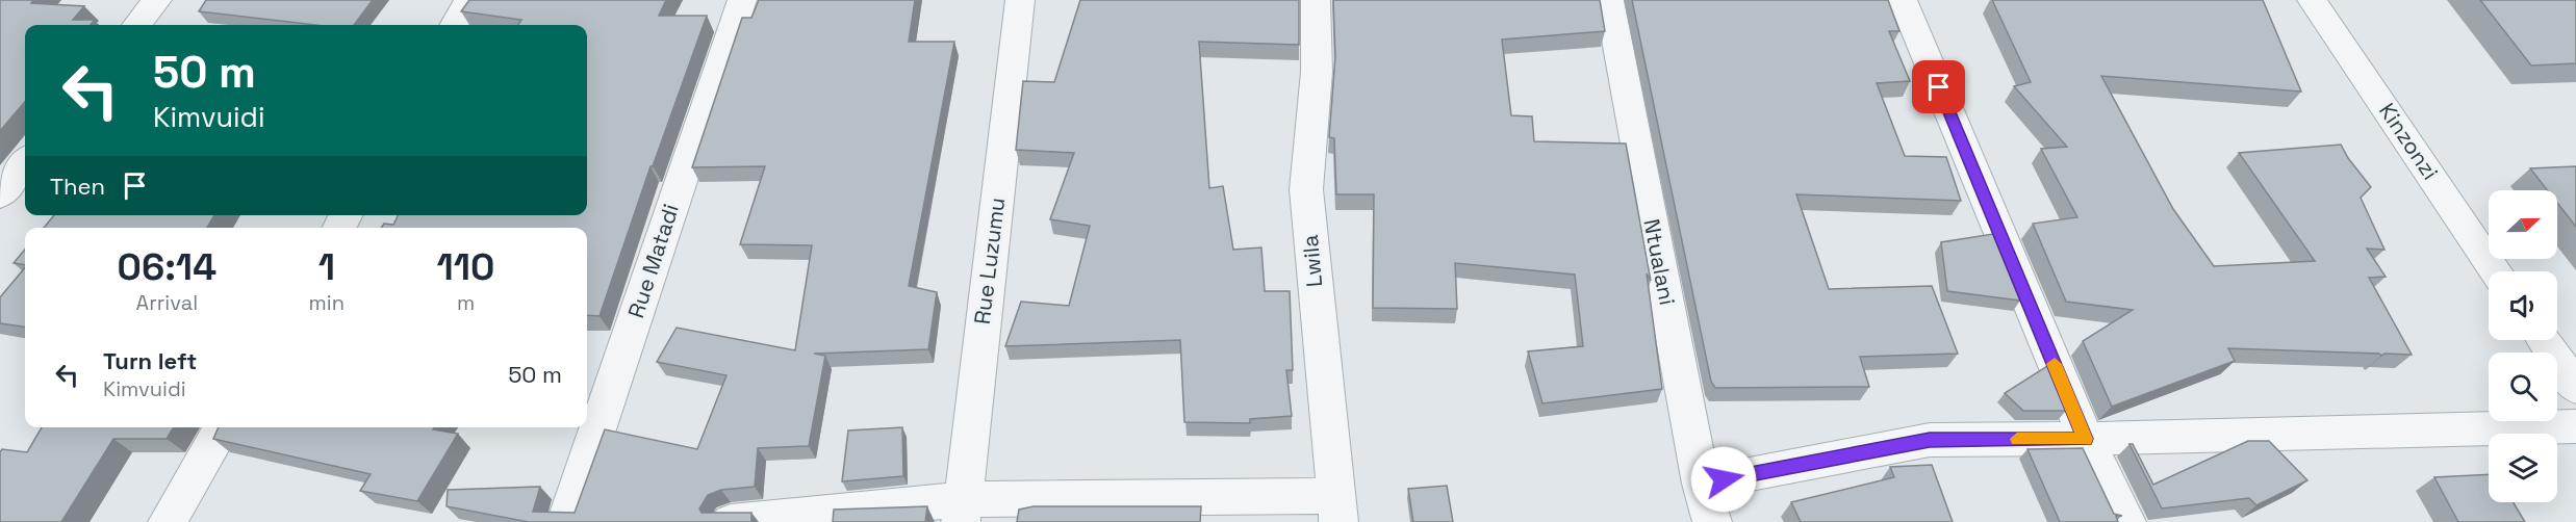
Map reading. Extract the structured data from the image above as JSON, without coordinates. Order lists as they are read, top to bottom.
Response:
{
  "streets": {
    "street": [
      "Kinzonzi",
      "Rue Matadi",
      "Rue Luzumu",
      "Lwila",
      "Ntualani"
    ]
  },
  "north": "right",
  "page": {
    "turn": ["50 m", "Kimvuidi"],
    "then": "Then",
    "eta": [
      "06:14",
      "Arrival",
      "1",
      "min",
      "110",
      "m"
    ],
    "list": [
      {
        "name": "Turn left",
        "note": "Kimvuidi",
        "value": "50 m"
      }
    ]
  }
}
